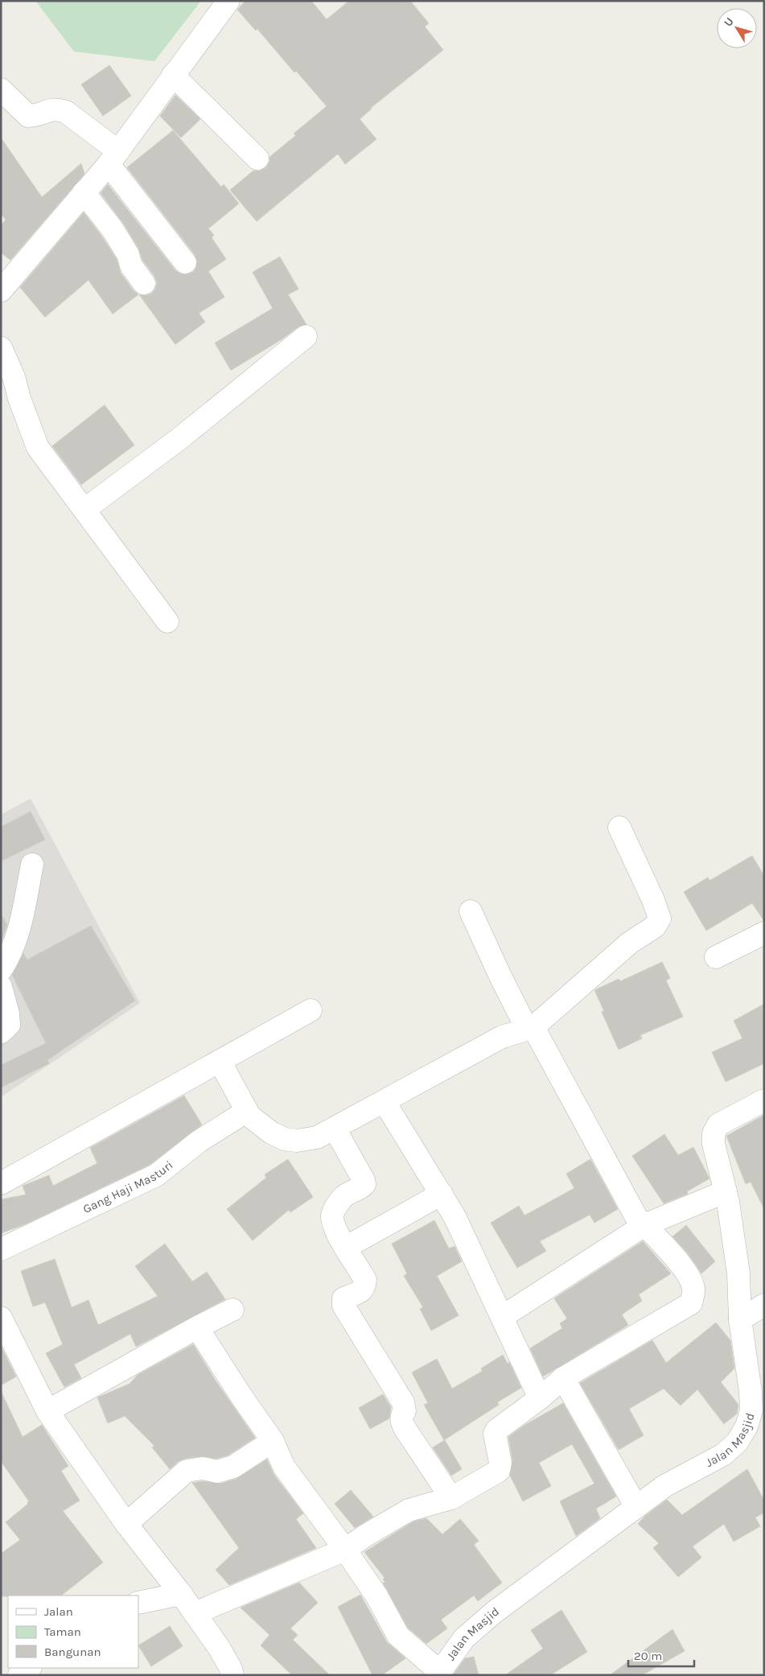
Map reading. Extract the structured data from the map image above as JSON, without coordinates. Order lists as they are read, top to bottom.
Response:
{
  "streets": {
    "street": ["Gang Haji Masturi", "Jalan Masjid"]
  },
  "legend": ["Jalan", "Taman", "Bangunan"],
  "scale_bar": "20 m",
  "north": "top left"
}
